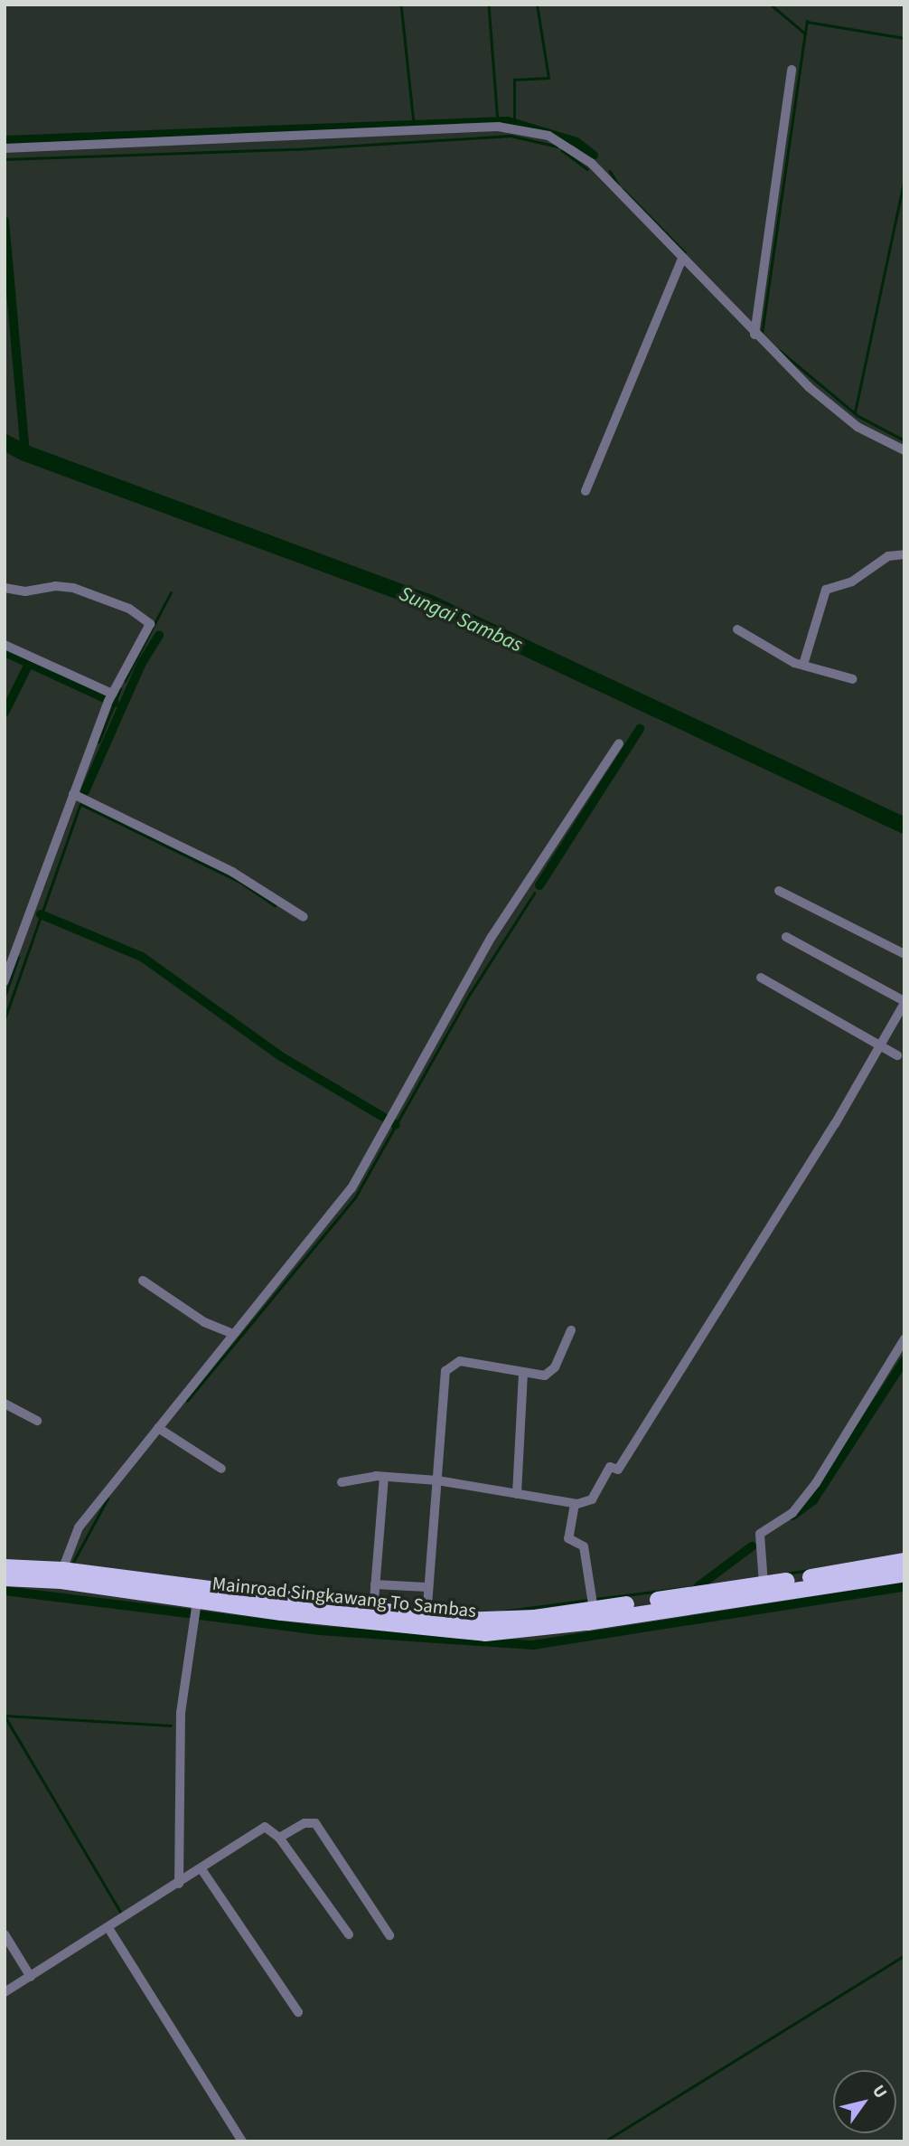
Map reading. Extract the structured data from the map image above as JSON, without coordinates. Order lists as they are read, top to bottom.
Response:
{
  "streets": {
    "highway": ["Mainroad Singkawang To Sambas"]
  },
  "water": ["Sungai Sambas"],
  "north": "top right"
}
